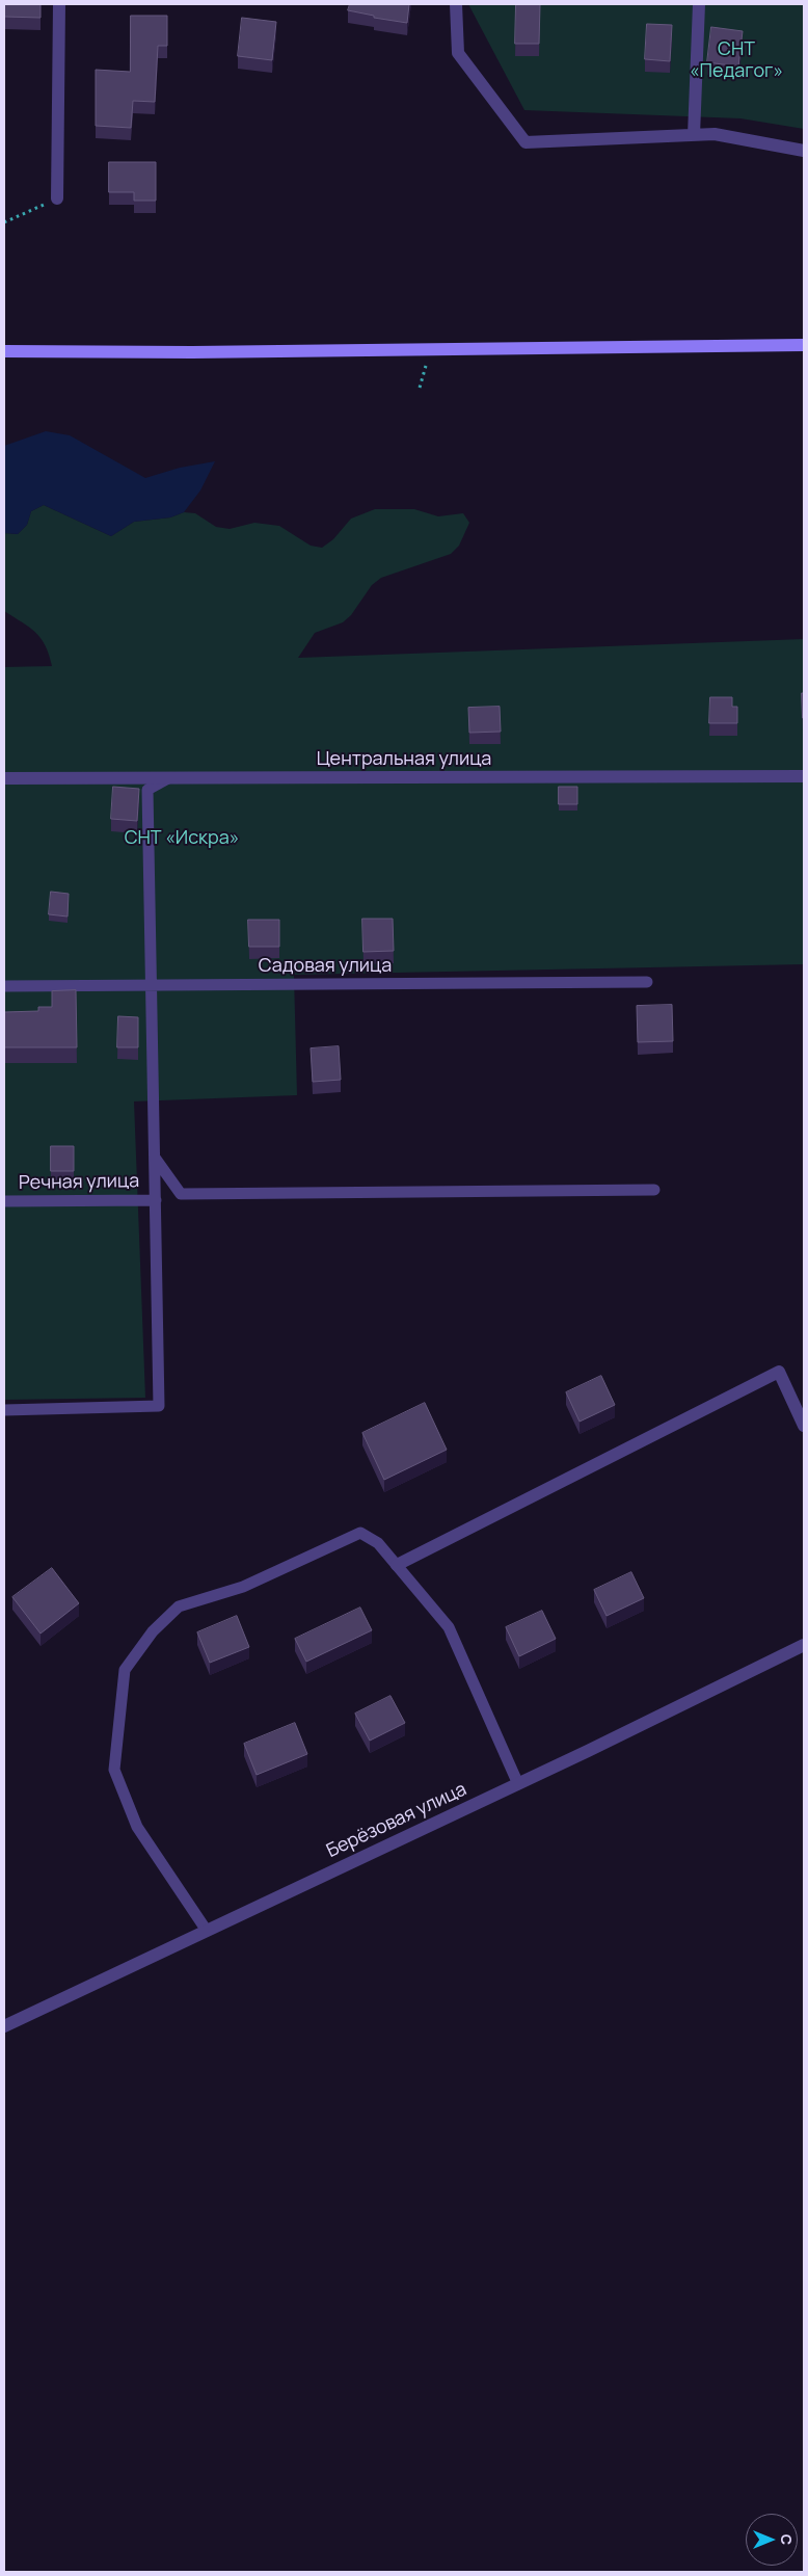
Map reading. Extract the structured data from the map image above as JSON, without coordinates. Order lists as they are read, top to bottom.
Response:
{
  "streets": {
    "street": ["Центральная улица", "Берёзовая улица"],
    "lane": ["Садовая улица", "Речная улица"]
  },
  "parks": ["СНТ «Педагог»", "СНТ «Искра»"],
  "north": "right"
}
